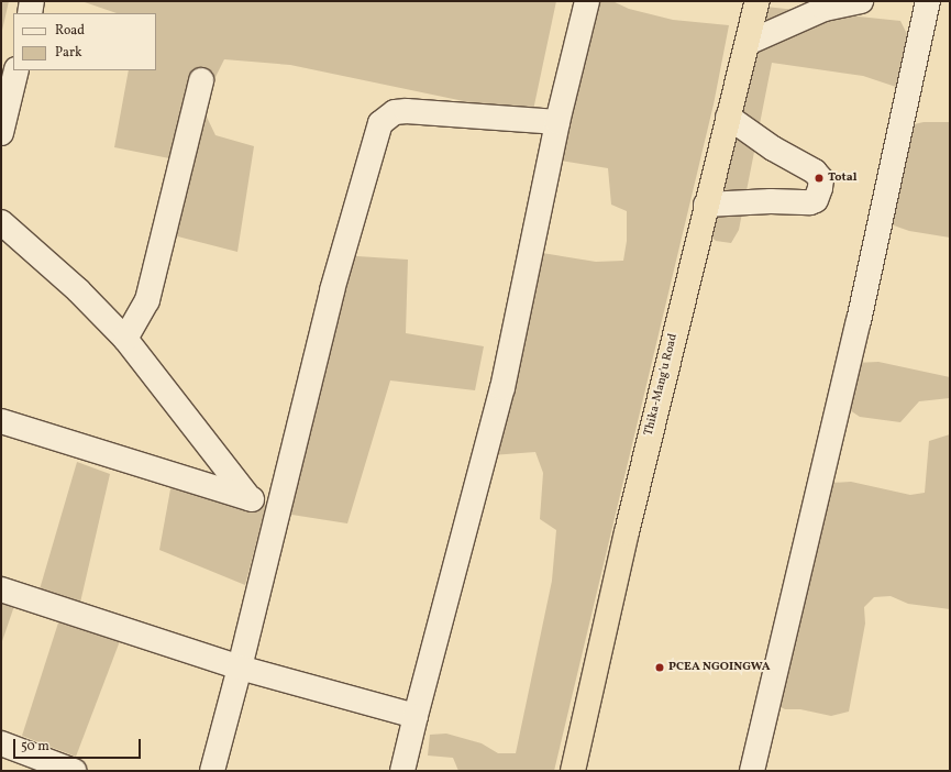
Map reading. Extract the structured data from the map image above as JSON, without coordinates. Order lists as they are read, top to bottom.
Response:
{
  "streets": {
    "highway": ["Thika-Mang'u Road"]
  },
  "places": ["Total", "PCEA NGOINGWA"],
  "legend": ["Road", "Park"],
  "scale_bar": "50 m"
}
